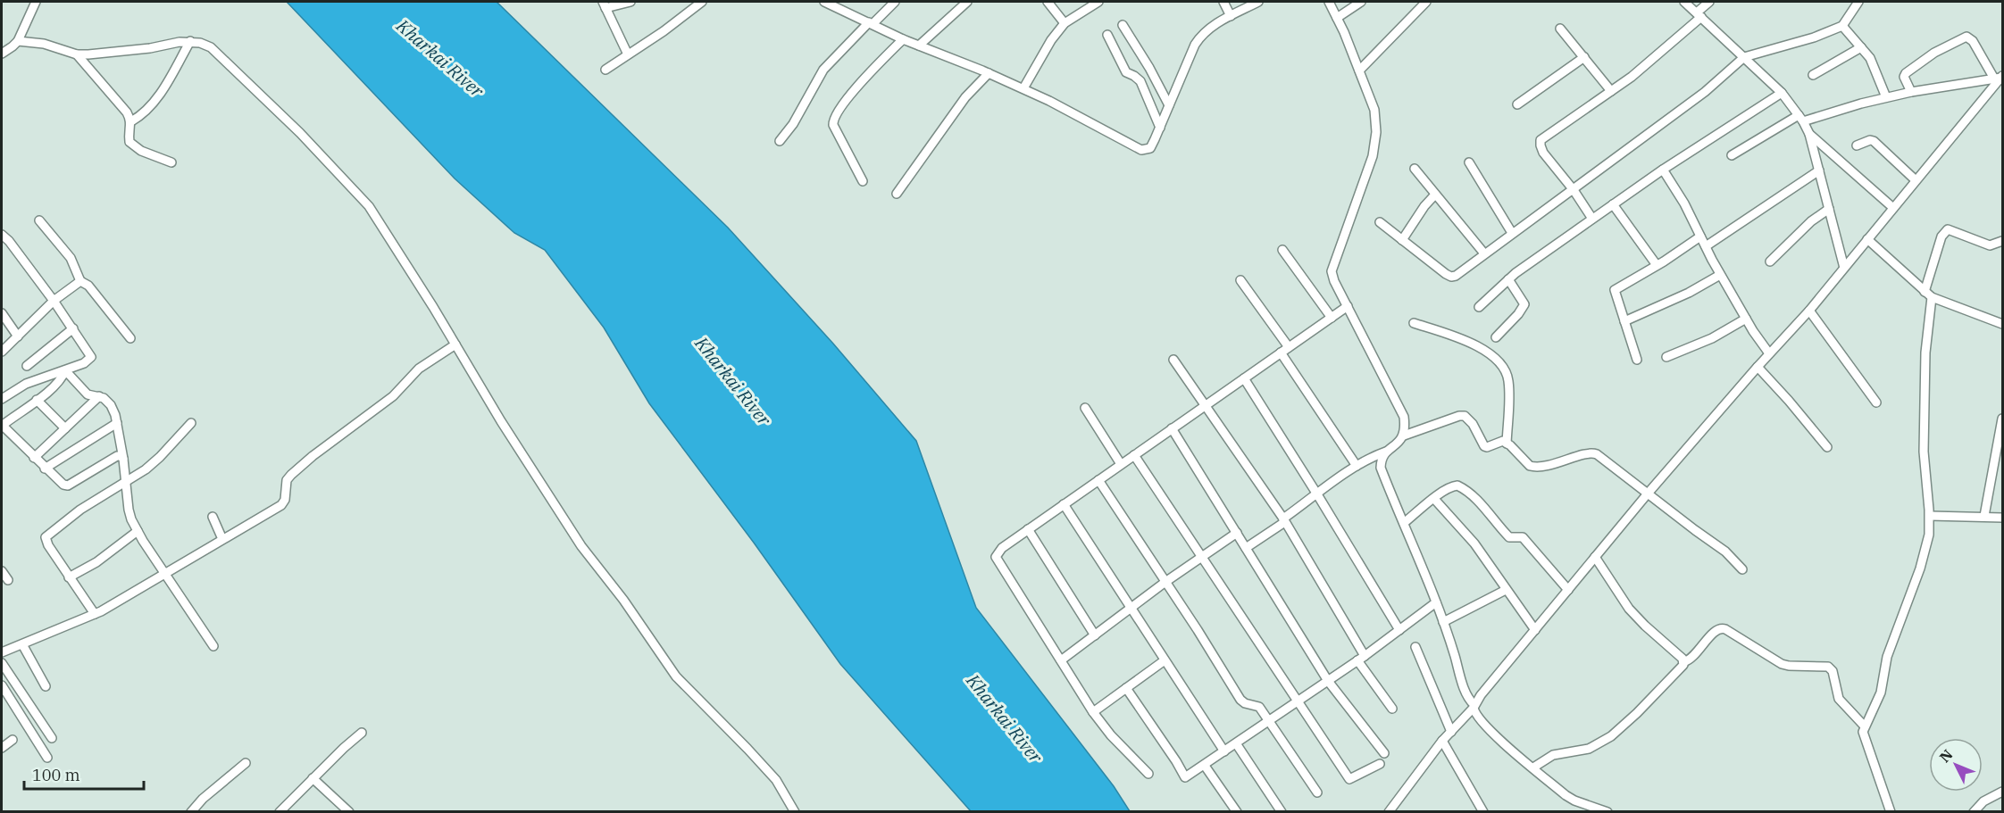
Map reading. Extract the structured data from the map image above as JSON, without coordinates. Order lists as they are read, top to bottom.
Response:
{
  "water": ["Kharkai River"],
  "scale_bar": "100 m",
  "north": "top left"
}
